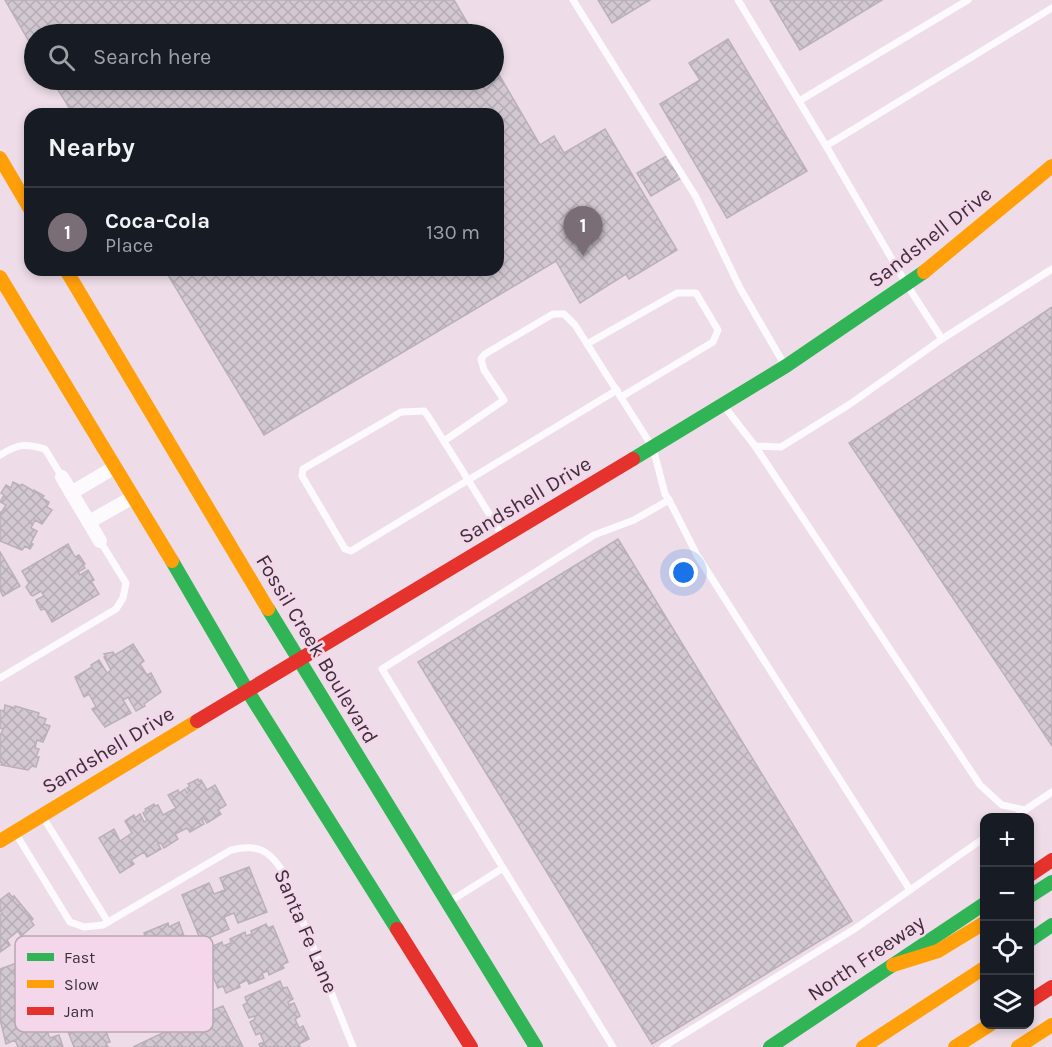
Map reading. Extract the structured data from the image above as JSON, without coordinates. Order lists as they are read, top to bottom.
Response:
{
  "streets": {
    "main road": ["Sandshell Drive", "Fossil Creek Boulevard", "North Freeway"],
    "lane": ["Santa Fe Lane"]
  },
  "crossings": [
    ["Sandshell Drive", "Fossil Creek Boulevard"],
    ["Sandshell Drive", "Santa Fe Lane"]
  ],
  "legend": ["Fast", "Slow", "Jam"],
  "page": {
    "search": "Search here",
    "heading": "Nearby",
    "list": [
      {
        "mark": "1",
        "name": "Coca-Cola",
        "note": "Place",
        "value": "130 m"
      }
    ],
    "pins": "1",
    "map_buttons": ["+", "−"]
  }
}
